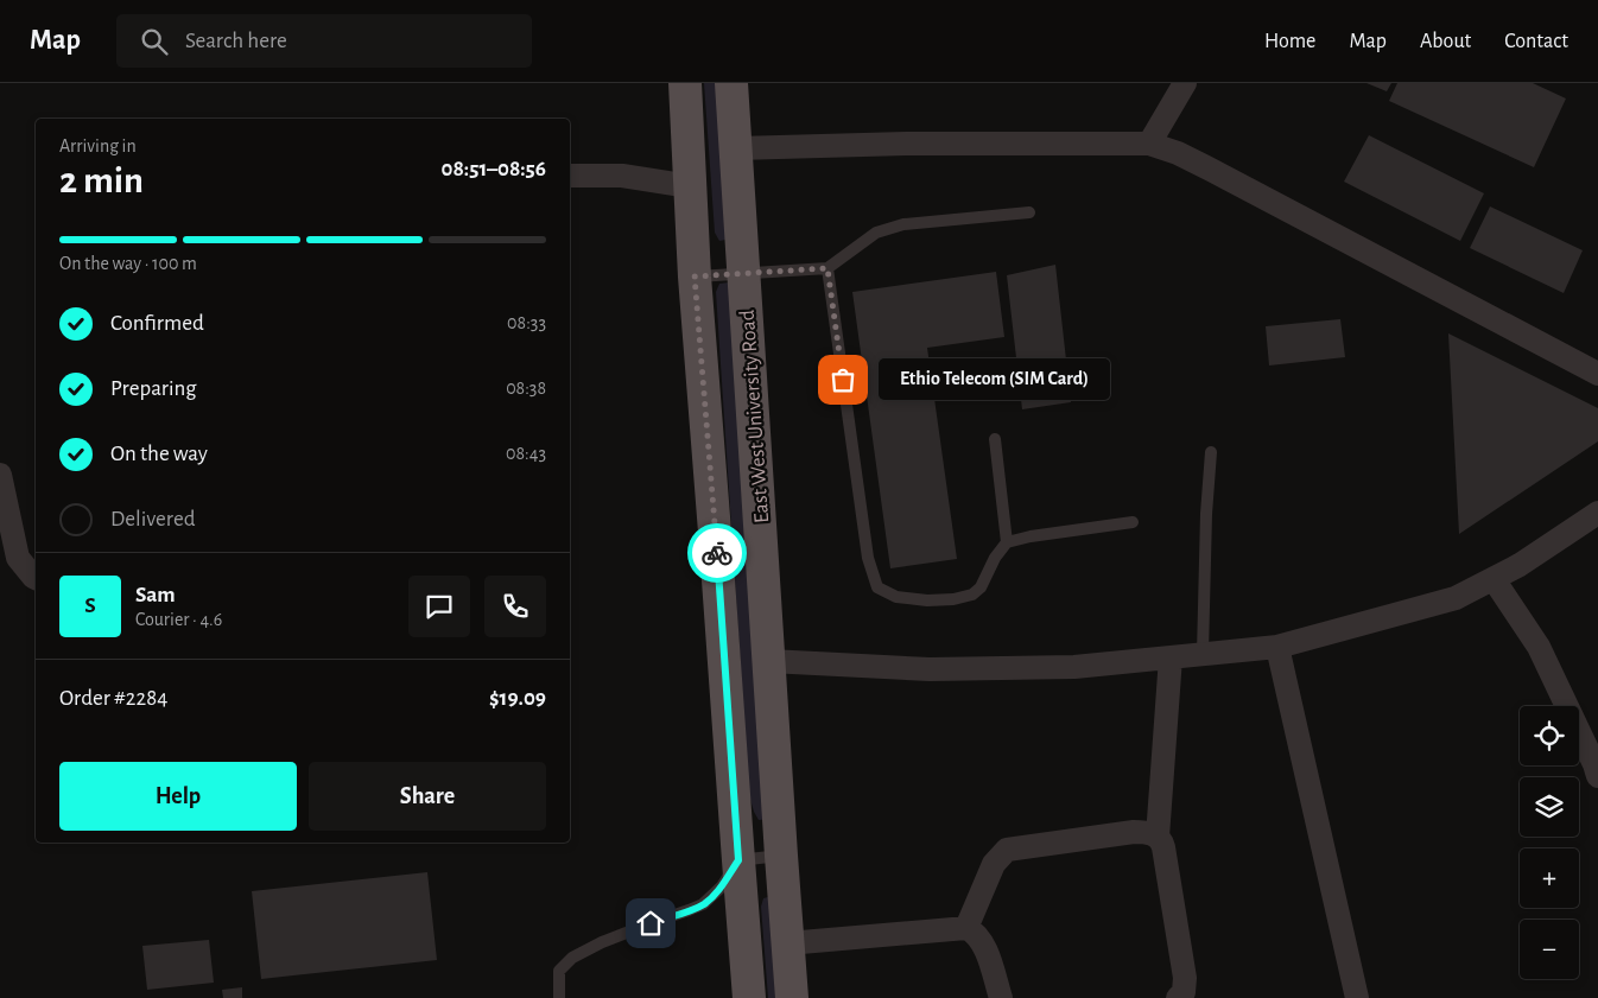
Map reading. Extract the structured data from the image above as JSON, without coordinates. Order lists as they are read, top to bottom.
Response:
{
  "streets": {
    "main road": ["East West University Road"]
  },
  "places": ["Ethio Telecom (SIM Card)"],
  "page": {
    "header": "Map",
    "search": "Search here",
    "nav": [
      "Home",
      "Map",
      "About",
      "Contact"
    ],
    "heading": ["2 min", "Arriving in", "08:51–08:56"],
    "panel": [
      "Sam",
      "Courier · 4.6",
      "Order #2284",
      "$19.09"
    ],
    "bar": "On the way · 100 m",
    "list": [
      ["Confirmed", "08:33"],
      ["Preparing", "08:38"],
      ["On the way", "08:43"],
      "Delivered"
    ],
    "bubble": "Ethio Telecom (SIM Card)",
    "round": "S",
    "map_buttons": ["+", "−"],
    "buttons": ["Help", "Share"]
  }
}
